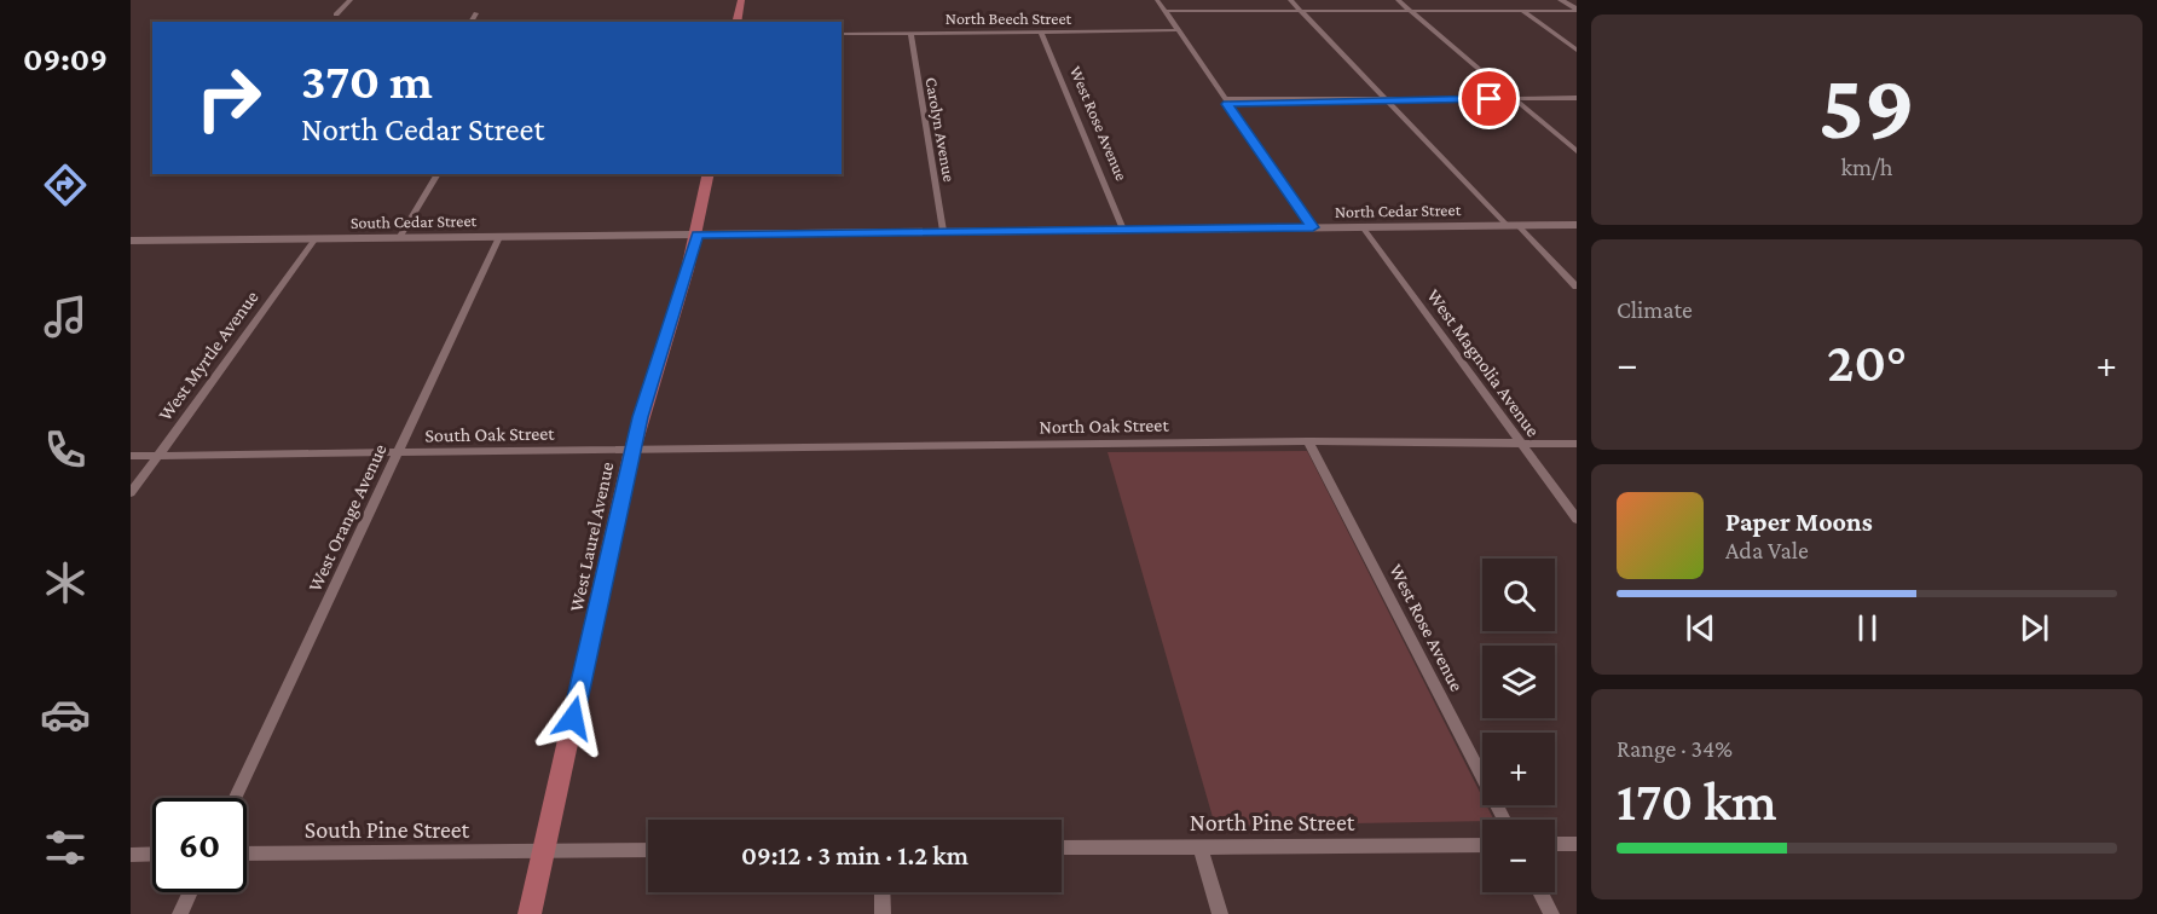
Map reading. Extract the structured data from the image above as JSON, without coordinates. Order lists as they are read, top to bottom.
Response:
{
  "streets": {
    "main road": ["West Laurel Avenue"],
    "street": [
      "North Beech Street",
      "West Rose Avenue",
      "Carolyn Avenue",
      "North Cedar Street",
      "South Cedar Street",
      "West Myrtle Avenue",
      "West Magnolia Avenue",
      "North Oak Street",
      "South Oak Street",
      "West Orange Avenue",
      "North Pine Street",
      "South Pine Street"
    ]
  },
  "crossings": [
    ["North Beech Street", "West Rose Avenue"],
    ["North Beech Street", "Carolyn Avenue"],
    ["West Rose Avenue", "North Cedar Street"],
    ["West Rose Avenue", "North Oak Street"],
    ["Carolyn Avenue", "North Cedar Street"],
    ["North Cedar Street", "South Cedar Street"],
    ["North Cedar Street", "West Magnolia Avenue"],
    ["North Cedar Street", "West Laurel Avenue"],
    ["South Cedar Street", "West Myrtle Avenue"],
    ["South Cedar Street", "West Orange Avenue"],
    ["South Cedar Street", "West Laurel Avenue"],
    ["West Myrtle Avenue", "South Oak Street"],
    ["West Magnolia Avenue", "North Oak Street"],
    ["North Oak Street", "South Oak Street"],
    ["North Oak Street", "West Laurel Avenue"],
    ["South Oak Street", "West Orange Avenue"],
    ["South Oak Street", "West Laurel Avenue"],
    ["West Laurel Avenue", "South Pine Street"]
  ],
  "page": {
    "tabs": "09:09",
    "tile": [
      ["59", "km/h"],
      "Climate",
      ["Range · 34%", "170 km"]
    ],
    "turn": ["370 m", "North Cedar Street"],
    "heat": ["−", "20°", "+"],
    "song": ["Paper Moons", "Ada Vale"],
    "map_buttons": ["+", "−"],
    "limit": "60",
    "trip": "09:12 · 3 min · 1.2 km"
  }
}
